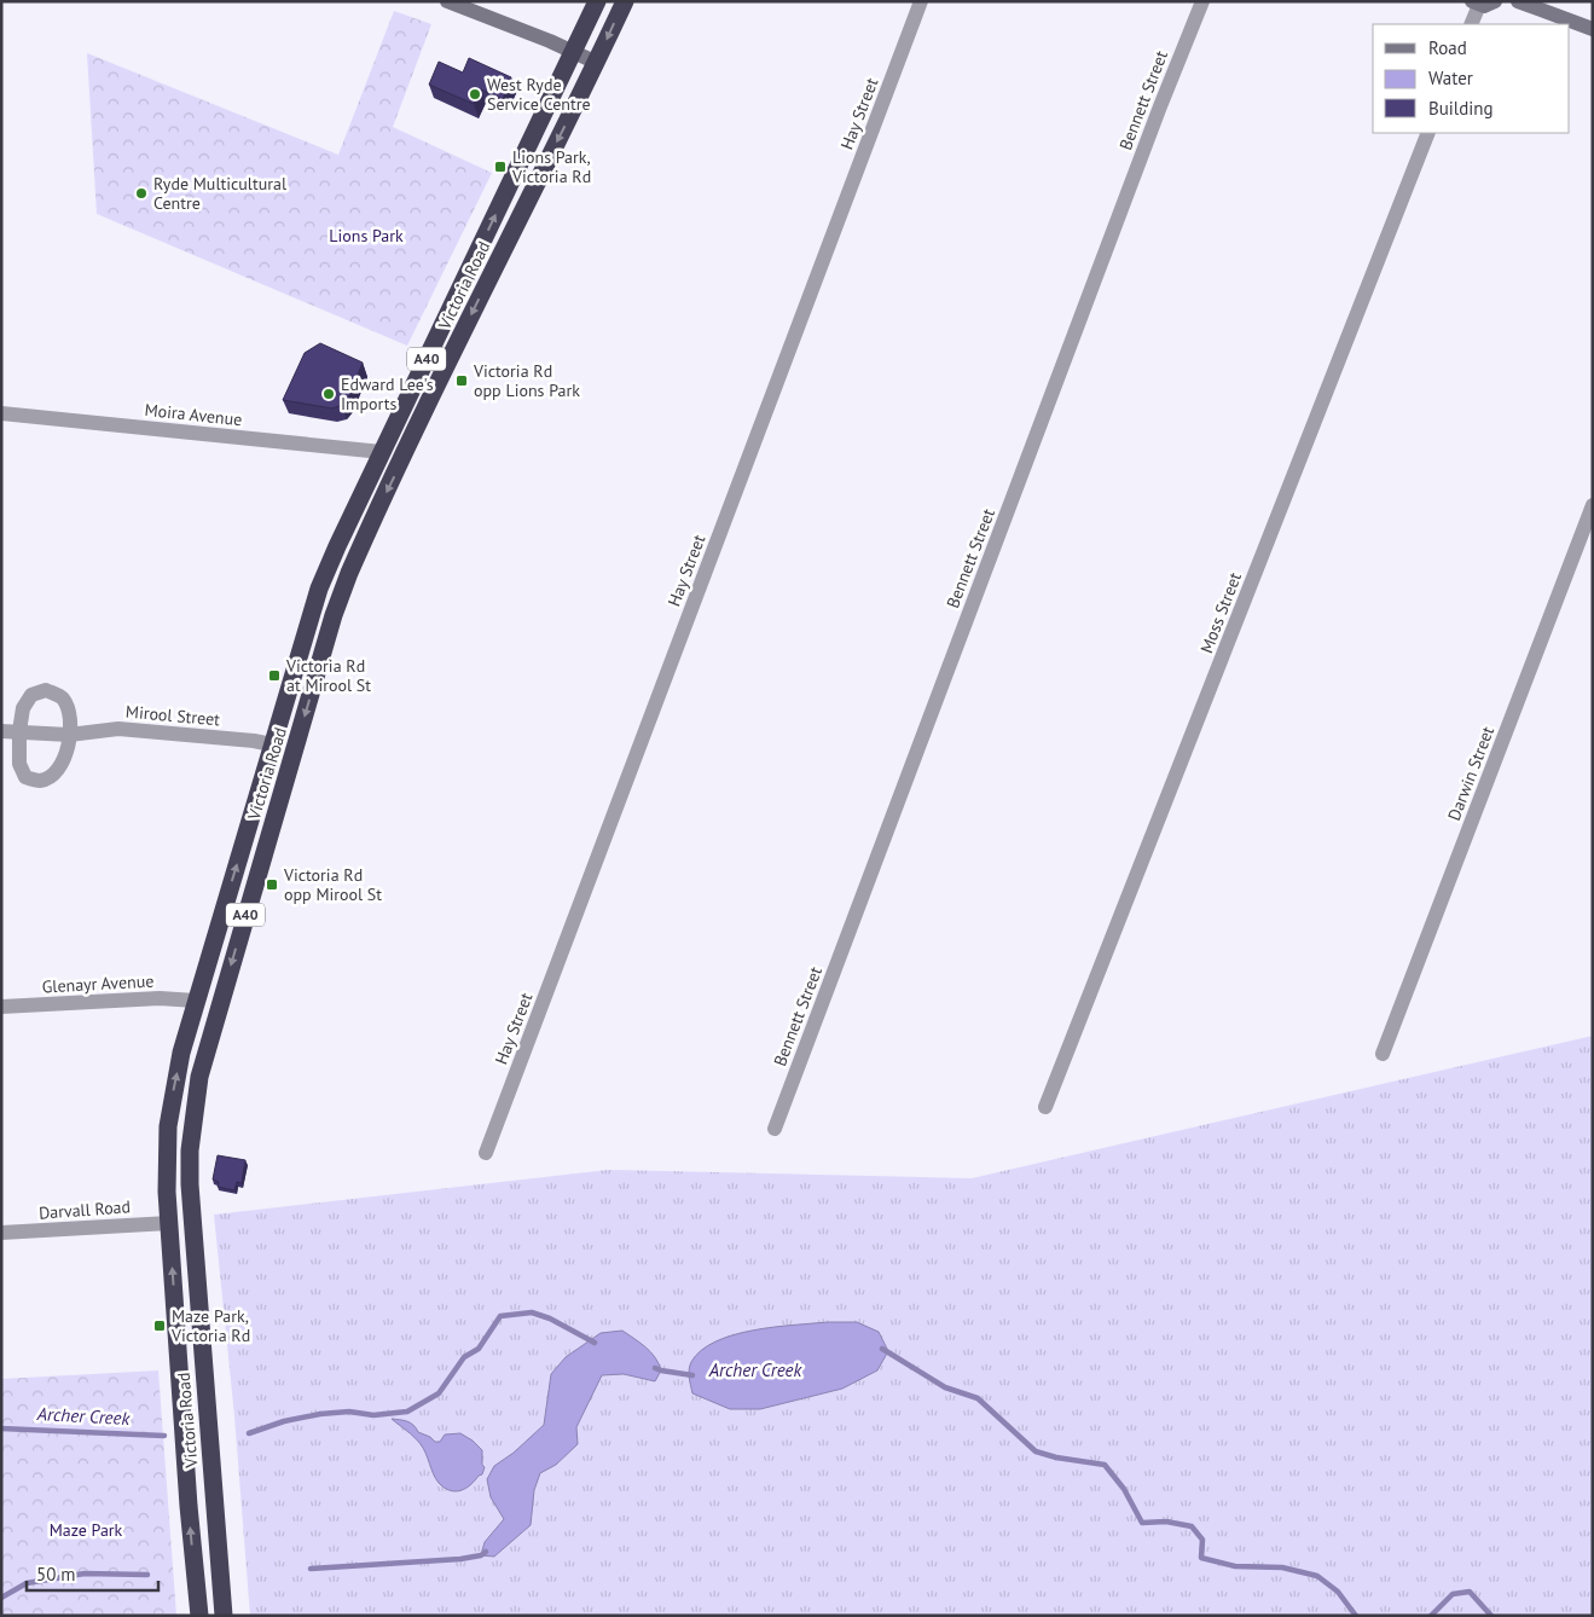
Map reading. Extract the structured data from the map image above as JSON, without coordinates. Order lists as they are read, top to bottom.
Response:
{
  "streets": {
    "highway": ["Victoria Road", "A40"],
    "street": [
      "Bennett Street",
      "Hay Street",
      "Moira Avenue",
      "Moss Street",
      "Mirool Street",
      "Darwin Street",
      "Glenayr Avenue",
      "Darvall Road"
    ]
  },
  "crossings": [
    ["Victoria Road", "Moira Avenue"],
    ["Victoria Road", "Mirool Street"],
    ["Victoria Road", "Glenayr Avenue"],
    ["Victoria Road", "Darvall Road"]
  ],
  "water": ["Archer Creek"],
  "parks": ["Lions Park", "Maze Park"],
  "places": {
    "other": ["West Ryde Service Centre", "Ryde Multicultural Centre", "Edward Lee's Imports"],
    "transit": [
      "Lions Park, Victoria Rd",
      "Victoria Rd opp Lions Park",
      "Victoria Rd at Mirool St",
      "Victoria Rd opp Mirool St",
      "Maze Park, Victoria Rd"
    ]
  },
  "legend": ["Road", "Water", "Building"],
  "scale_bar": "50 m"
}
